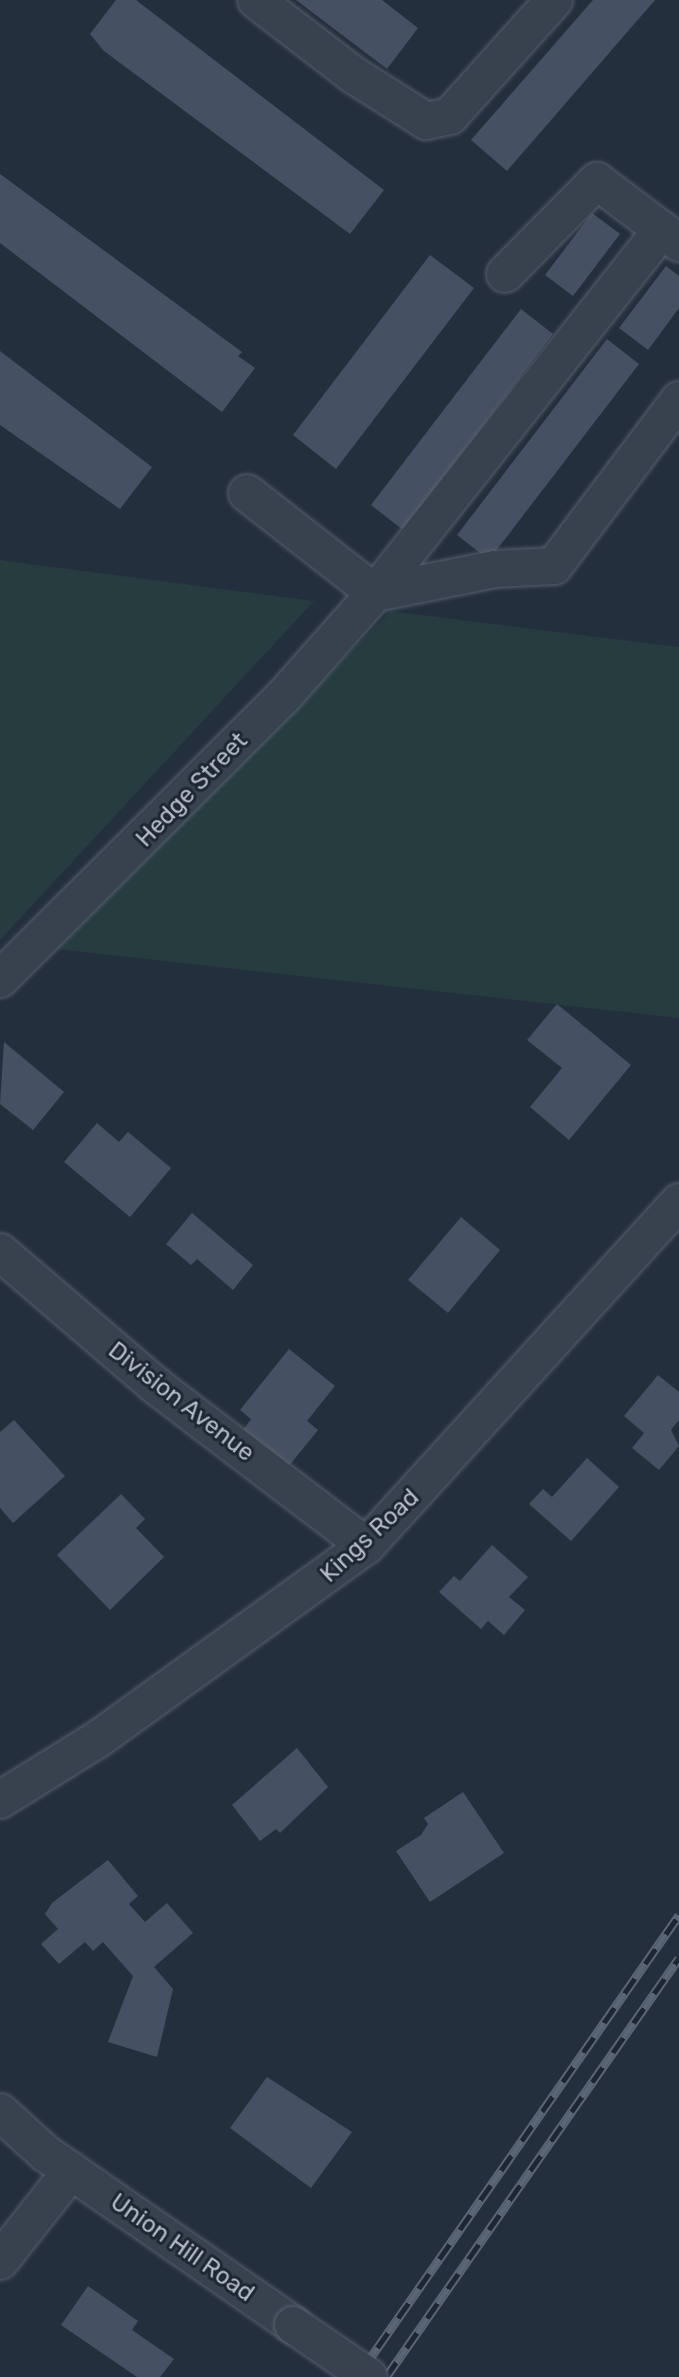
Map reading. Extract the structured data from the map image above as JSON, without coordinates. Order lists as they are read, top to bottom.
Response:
{
  "streets": {
    "street": [
      "Hedge Street",
      "Division Avenue",
      "Kings Road",
      "Union Hill Road"
    ]
  },
  "crossings": [
    ["Division Avenue", "Kings Road"]
  ]
}
